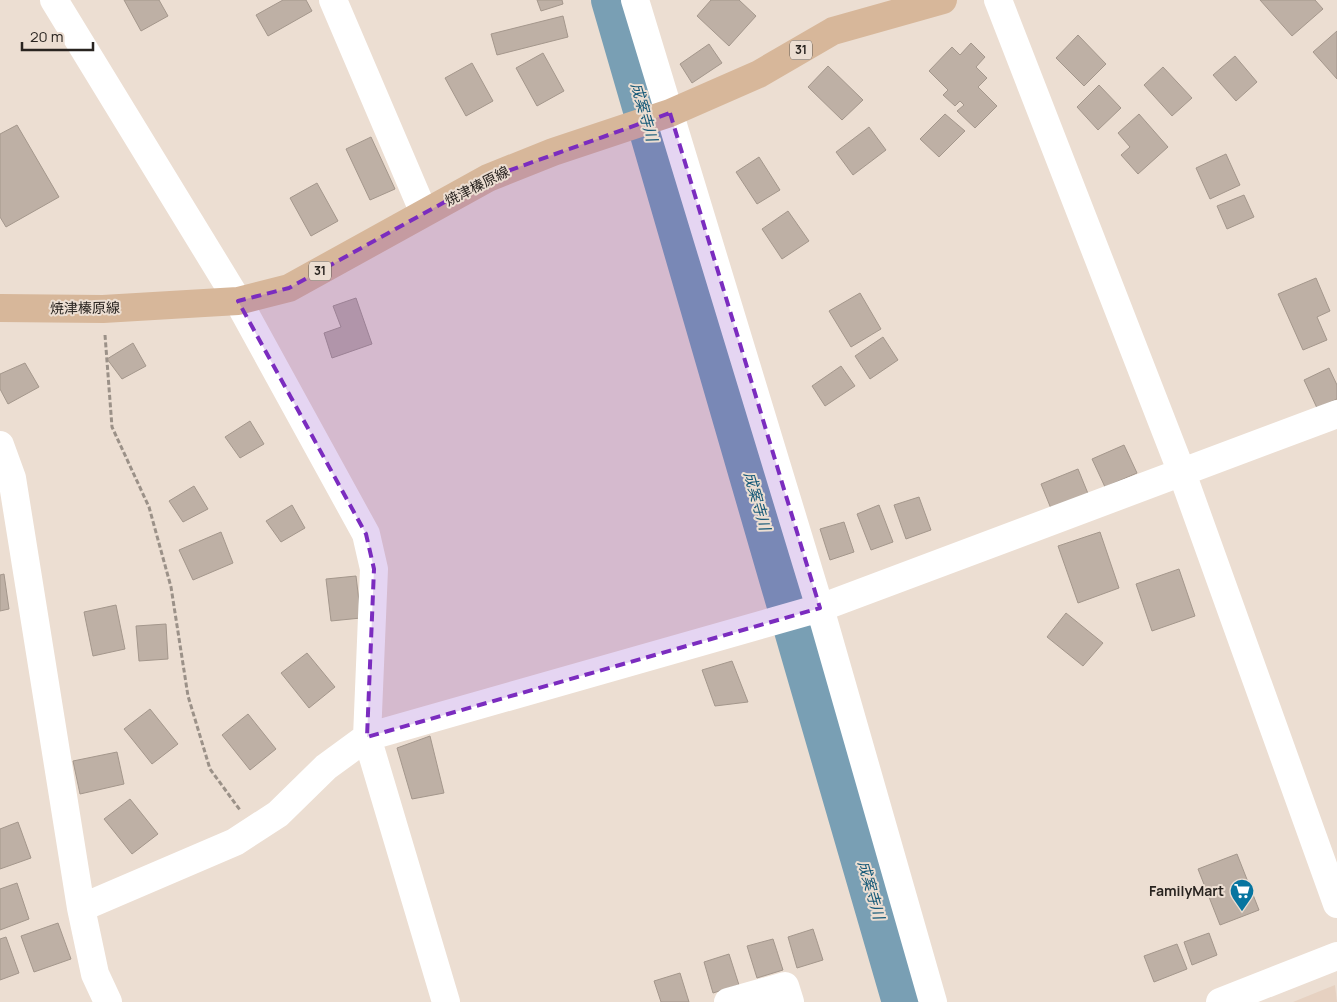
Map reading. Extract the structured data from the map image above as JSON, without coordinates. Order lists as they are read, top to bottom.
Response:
{
  "streets": {
    "main road": ["31", "焼津榛原線"]
  },
  "water": ["成案寺川"],
  "places": {
    "supermarket": ["FamilyMart"]
  },
  "scale_bar": "20 m"
}
